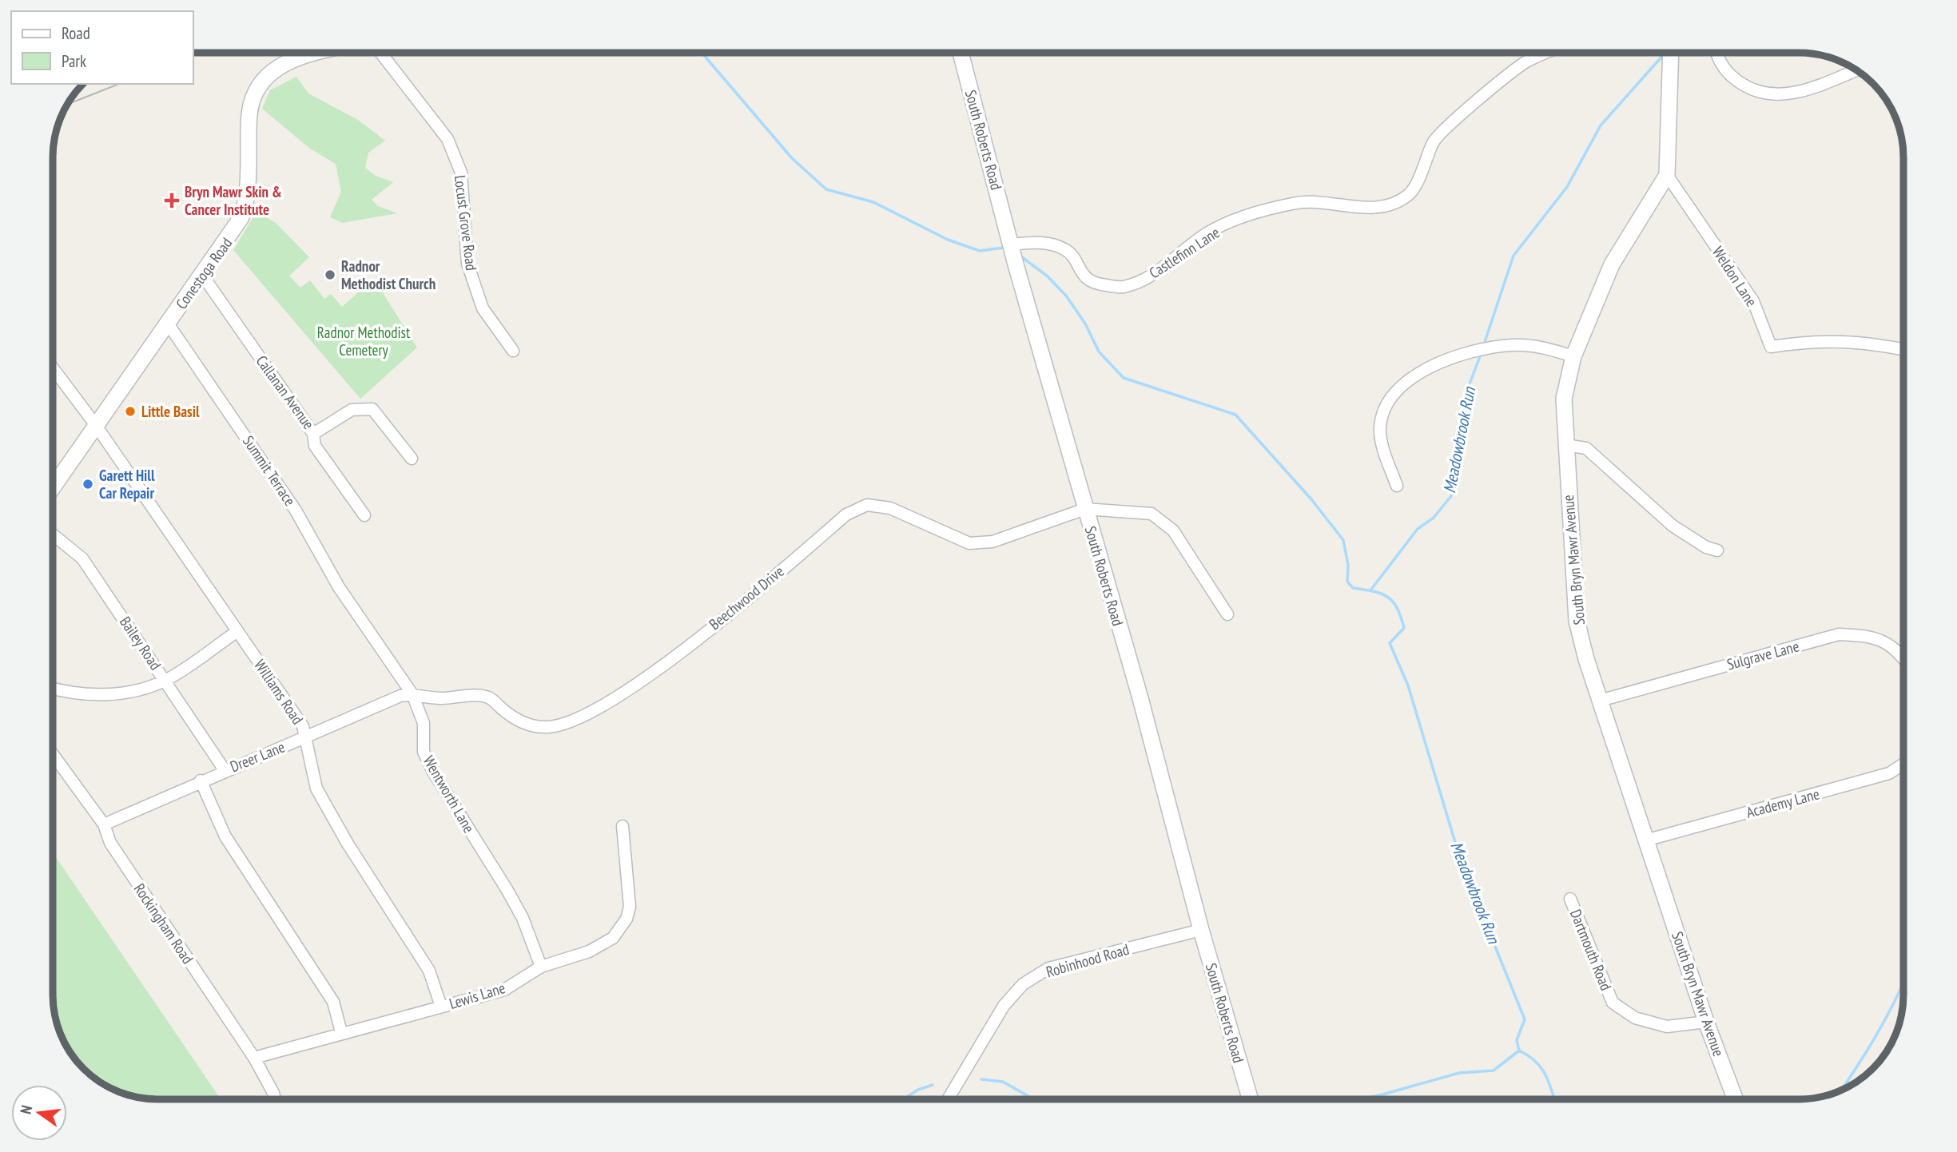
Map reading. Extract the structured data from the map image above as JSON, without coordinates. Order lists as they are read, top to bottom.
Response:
{
  "streets": {
    "main road": ["South Roberts Road", "Conestoga Road", "South Bryn Mawr Avenue"],
    "street": [
      "Locust Grove Road",
      "Castlefinn Lane",
      "Weldon Lane",
      "Callanan Avenue",
      "Summit Terrace",
      "Beechwood Drive",
      "Bailey Road",
      "Sulgrave Lane",
      "Williams Road",
      "Dreer Lane",
      "Wentworth Lane",
      "Academy Lane",
      "Rockingham Road",
      "Dartmouth Road",
      "Robinhood Road",
      "Lewis Lane"
    ]
  },
  "crossings": [
    ["South Roberts Road", "Castlefinn Lane"],
    ["South Roberts Road", "Beechwood Drive"],
    ["South Roberts Road", "Robinhood Road"],
    ["Conestoga Road", "Callanan Avenue"],
    ["Conestoga Road", "Summit Terrace"],
    ["Conestoga Road", "Williams Road"],
    ["Weldon Lane", "South Bryn Mawr Avenue"],
    ["Summit Terrace", "Wentworth Lane"],
    ["South Bryn Mawr Avenue", "Sulgrave Lane"],
    ["South Bryn Mawr Avenue", "Academy Lane"],
    ["South Bryn Mawr Avenue", "Dartmouth Road"],
    ["Beechwood Drive", "Dreer Lane"],
    ["Beechwood Drive", "Wentworth Lane"],
    ["Bailey Road", "Dreer Lane"],
    ["Williams Road", "Dreer Lane"],
    ["Williams Road", "Lewis Lane"],
    ["Dreer Lane", "Wentworth Lane"],
    ["Dreer Lane", "Rockingham Road"],
    ["Wentworth Lane", "Lewis Lane"],
    ["Rockingham Road", "Lewis Lane"]
  ],
  "water": ["Meadowbrook Run"],
  "parks": ["Radnor Methodist Cemetery"],
  "places": {
    "health": ["Bryn Mawr Skin & Cancer Institute"],
    "other": ["Radnor Methodist Church", "Little Basil", "Garett Hill Car Repair"]
  },
  "legend": ["Road", "Park"],
  "north": "left"
}
